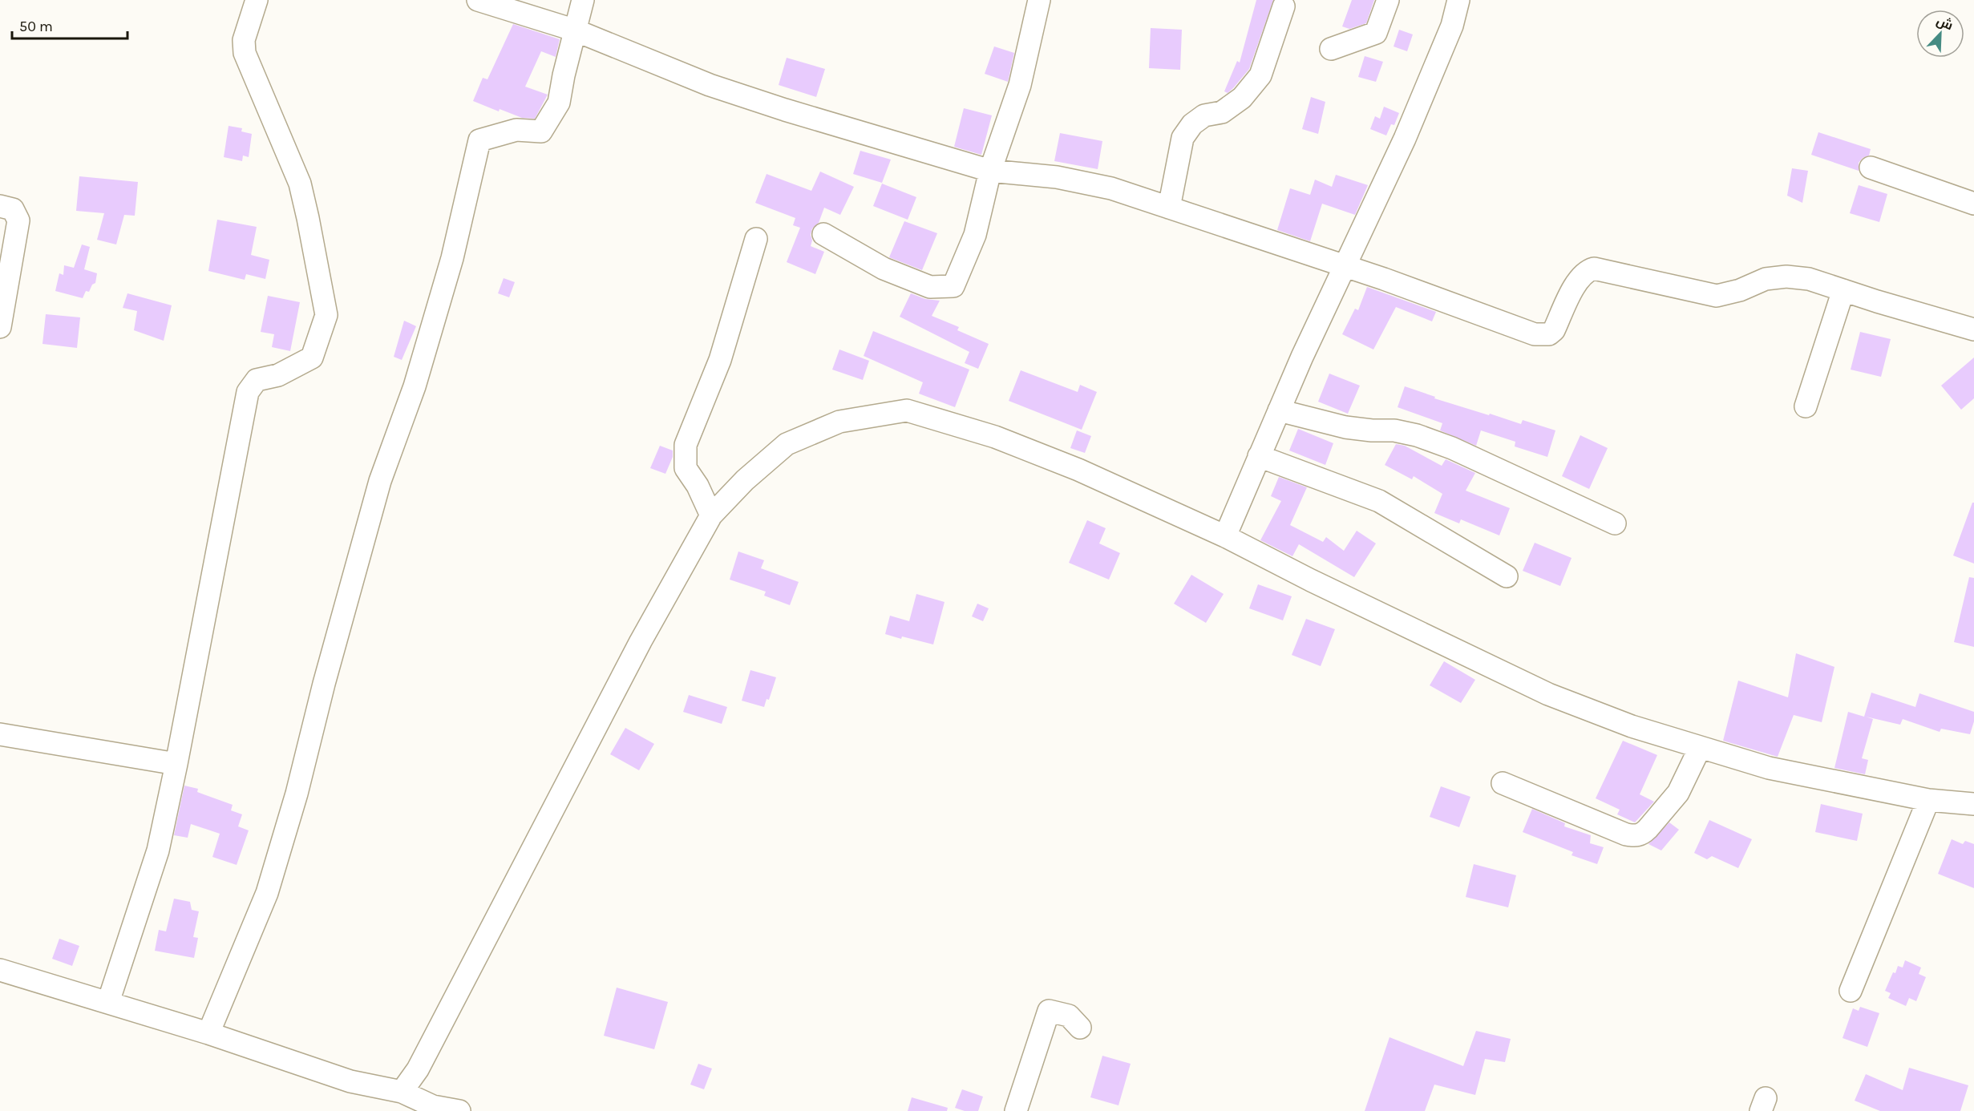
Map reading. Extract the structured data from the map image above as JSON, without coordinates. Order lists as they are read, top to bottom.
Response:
{
  "scale_bar": "50 m",
  "north": "top right"
}
